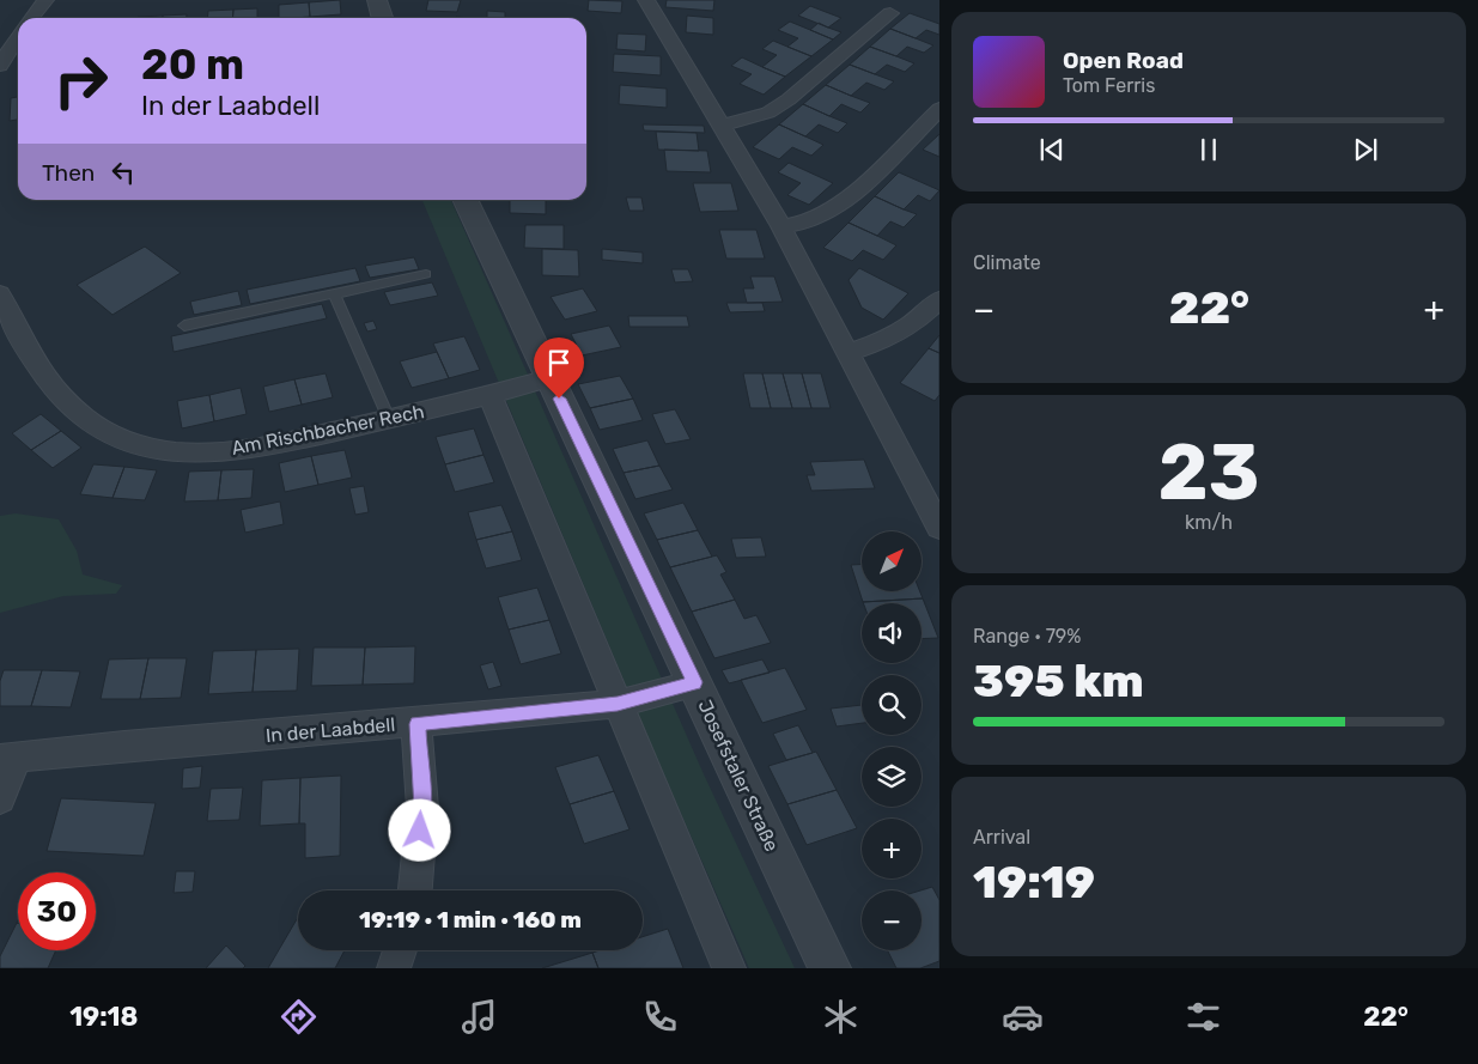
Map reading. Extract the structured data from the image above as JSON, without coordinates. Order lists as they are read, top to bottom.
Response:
{
  "streets": {
    "street": ["Am Rischbacher Rech", "In der Laabdell", "Josefstaler Straße"]
  },
  "crossings": [
    ["Am Rischbacher Rech", "Josefstaler Straße"],
    ["In der Laabdell", "Josefstaler Straße"]
  ],
  "north": "top right",
  "page": {
    "turn": ["20 m", "In der Laabdell"],
    "song": ["Open Road", "Tom Ferris"],
    "then": "Then",
    "tile": [
      "Climate",
      ["23", "km/h"],
      ["Range · 79%", "395 km"],
      ["Arrival", "19:19"]
    ],
    "heat": ["−", "22°", "+"],
    "map_buttons": ["+", "−"],
    "limit": "30",
    "trip": "19:19 · 1 min · 160 m",
    "tabs": ["19:18", "22°"]
  }
}
